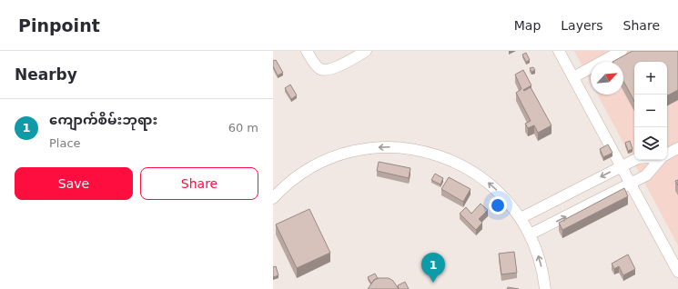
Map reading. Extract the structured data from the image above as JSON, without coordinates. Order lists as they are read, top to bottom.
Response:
{
  "north": "top right",
  "page": {
    "header": "Pinpoint",
    "nav": ["Map", "Layers", "Share"],
    "heading": "Nearby",
    "map_buttons": ["+", "−"],
    "list": [
      {
        "mark": "1",
        "name": "ကျောက်စိမ်းဘုရား",
        "note": "Place",
        "value": "60 m"
      }
    ],
    "buttons": ["Save", "Share"],
    "pins": "1"
  }
}
